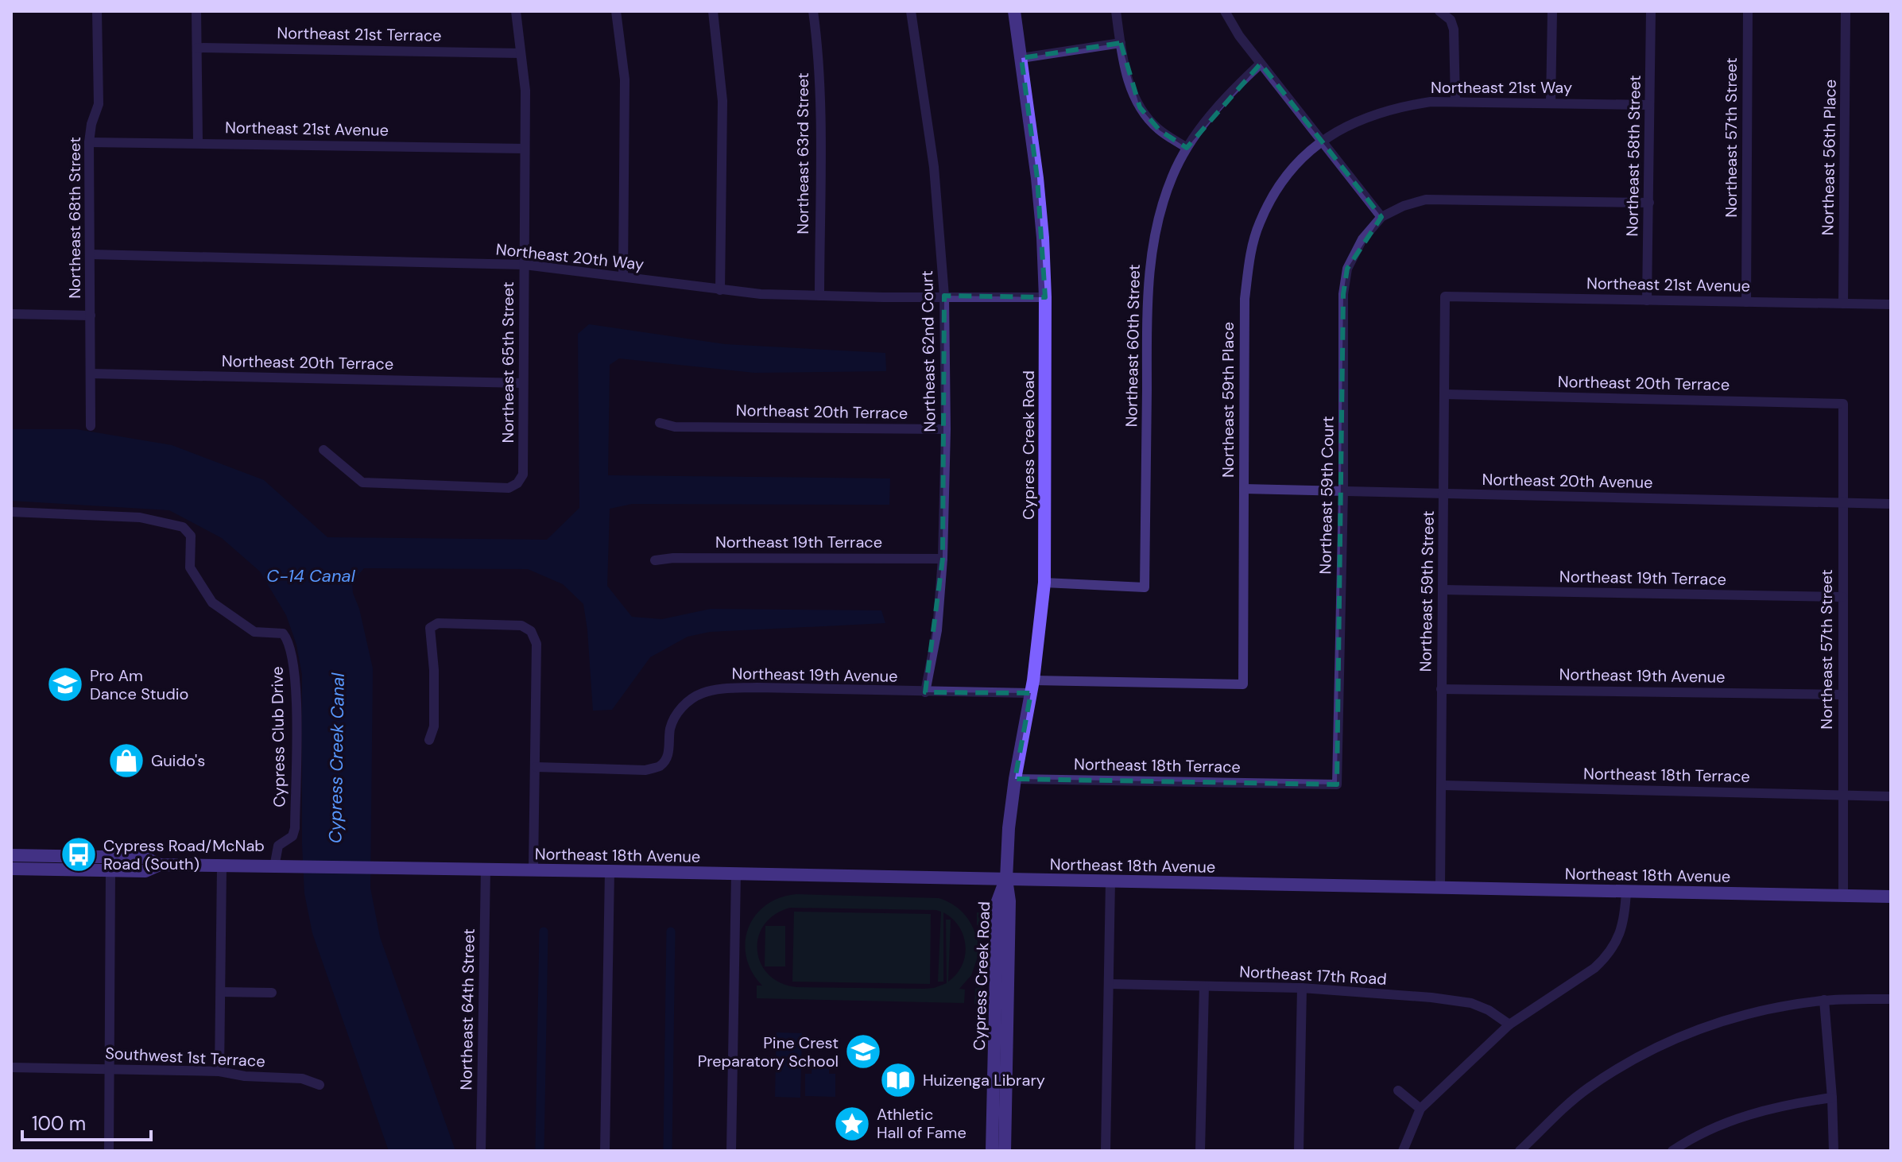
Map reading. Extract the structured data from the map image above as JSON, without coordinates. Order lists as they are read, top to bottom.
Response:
{
  "streets": {
    "street": [
      "Northeast 21st Terrace",
      "Northeast 21st Way",
      "Northeast 21st Avenue",
      "Northeast 57th Street",
      "Northeast 63rd Street",
      "Northeast 58th Street",
      "Northeast 56th Place",
      "Northeast 68th Street",
      "Northeast 20th Way",
      "Northeast 60th Street",
      "Northeast 62nd Court",
      "Northeast 20th Terrace",
      "Northeast 65th Street",
      "Northeast 59th Place",
      "Cypress Creek Road",
      "Northeast 20th Avenue",
      "Northeast 59th Court",
      "Northeast 19th Terrace",
      "Northeast 59th Street",
      "Northeast 19th Avenue",
      "Cypress Club Drive",
      "Northeast 18th Terrace",
      "Northeast 18th Avenue",
      "Northeast 17th Road",
      "Northeast 64th Street",
      "Southwest 1st Terrace"
    ]
  },
  "crossings": [
    ["Northeast 21st Terrace", "Northeast 65th Street"],
    ["Northeast 21st Way", "Northeast 58th Street"],
    ["Northeast 21st Way", "Northeast 59th Place"],
    ["Northeast 21st Avenue", "Northeast 57th Street"],
    ["Northeast 21st Avenue", "Northeast 58th Street"],
    ["Northeast 21st Avenue", "Northeast 56th Place"],
    ["Northeast 21st Avenue", "Northeast 68th Street"],
    ["Northeast 21st Avenue", "Northeast 65th Street"],
    ["Northeast 21st Avenue", "Northeast 59th Street"],
    ["Northeast 57th Street", "Northeast 20th Terrace"],
    ["Northeast 57th Street", "Northeast 20th Avenue"],
    ["Northeast 57th Street", "Northeast 19th Terrace"],
    ["Northeast 57th Street", "Northeast 19th Avenue"],
    ["Northeast 57th Street", "Northeast 18th Terrace"],
    ["Northeast 57th Street", "Northeast 18th Avenue"],
    ["Northeast 63rd Street", "Northeast 20th Way"],
    ["Northeast 68th Street", "Northeast 20th Way"],
    ["Northeast 68th Street", "Northeast 20th Terrace"],
    ["Northeast 20th Way", "Northeast 62nd Court"],
    ["Northeast 20th Way", "Northeast 65th Street"],
    ["Northeast 20th Way", "Cypress Creek Road"],
    ["Northeast 60th Street", "Cypress Creek Road"],
    ["Northeast 62nd Court", "Northeast 20th Terrace"],
    ["Northeast 62nd Court", "Northeast 19th Terrace"],
    ["Northeast 62nd Court", "Northeast 19th Avenue"],
    ["Northeast 20th Terrace", "Northeast 65th Street"],
    ["Northeast 20th Terrace", "Northeast 59th Street"],
    ["Northeast 59th Place", "Northeast 20th Avenue"],
    ["Northeast 59th Place", "Northeast 19th Avenue"],
    ["Cypress Creek Road", "Northeast 19th Avenue"],
    ["Cypress Creek Road", "Northeast 18th Terrace"],
    ["Cypress Creek Road", "Northeast 18th Avenue"],
    ["Northeast 20th Avenue", "Northeast 59th Court"],
    ["Northeast 20th Avenue", "Northeast 59th Street"],
    ["Northeast 59th Court", "Northeast 18th Terrace"],
    ["Northeast 19th Terrace", "Northeast 59th Street"],
    ["Northeast 59th Street", "Northeast 19th Avenue"],
    ["Northeast 59th Street", "Northeast 18th Terrace"],
    ["Northeast 59th Street", "Northeast 18th Avenue"],
    ["Cypress Club Drive", "Northeast 18th Avenue"],
    ["Northeast 18th Avenue", "Northeast 64th Street"]
  ],
  "water": ["C-14 Canal", "Cypress Creek Canal"],
  "places": {
    "school or university": ["Pro Am Dance Studio", "Pine Crest Preparatory School"],
    "shop": ["Guido's"],
    "bus stop": ["Cypress Road/McNab Road (South)"],
    "library": ["Huizenga Library"],
    "place": ["Athletic Hall of Fame"]
  },
  "scale_bar": "100 m"
}
